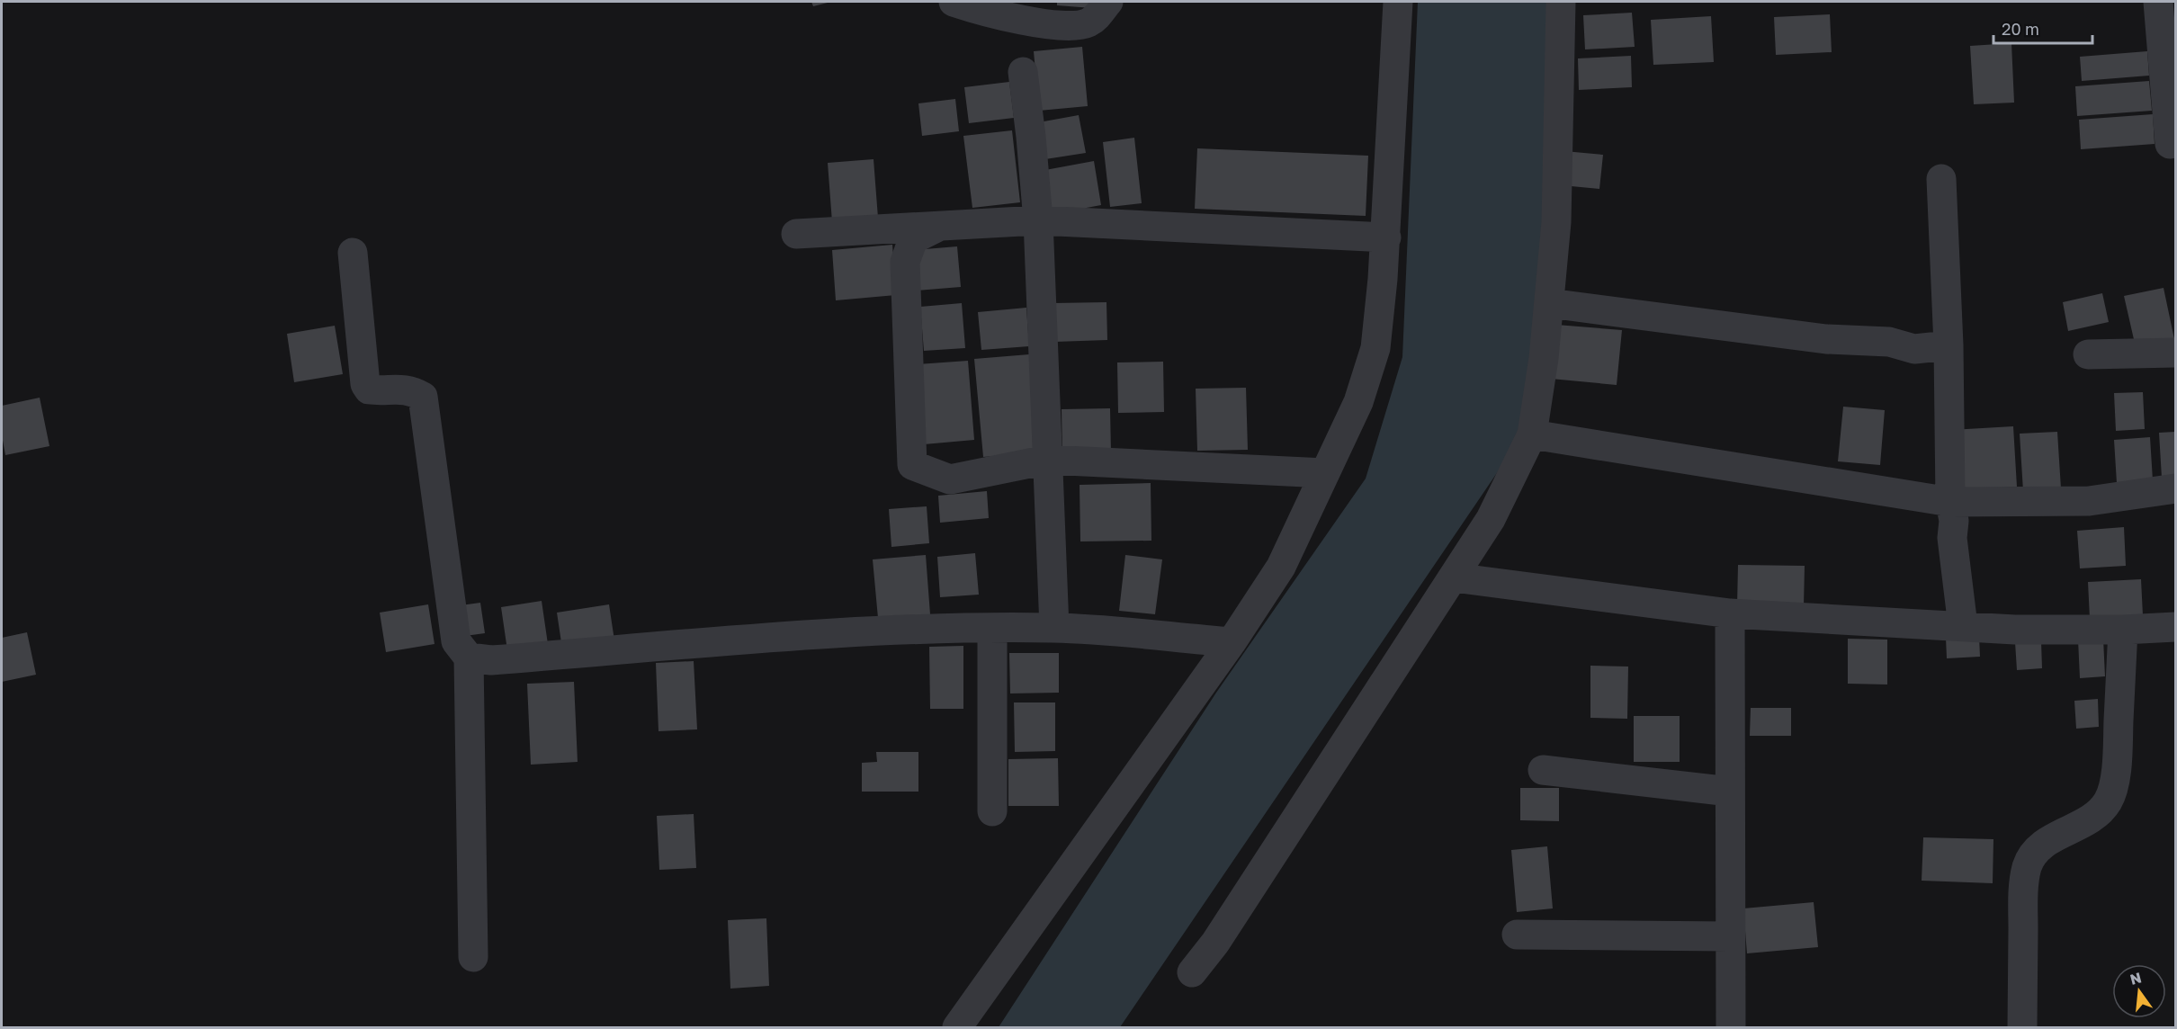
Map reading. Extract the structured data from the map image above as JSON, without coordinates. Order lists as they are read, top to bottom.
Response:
{
  "scale_bar": "20 m",
  "north": "top"
}
